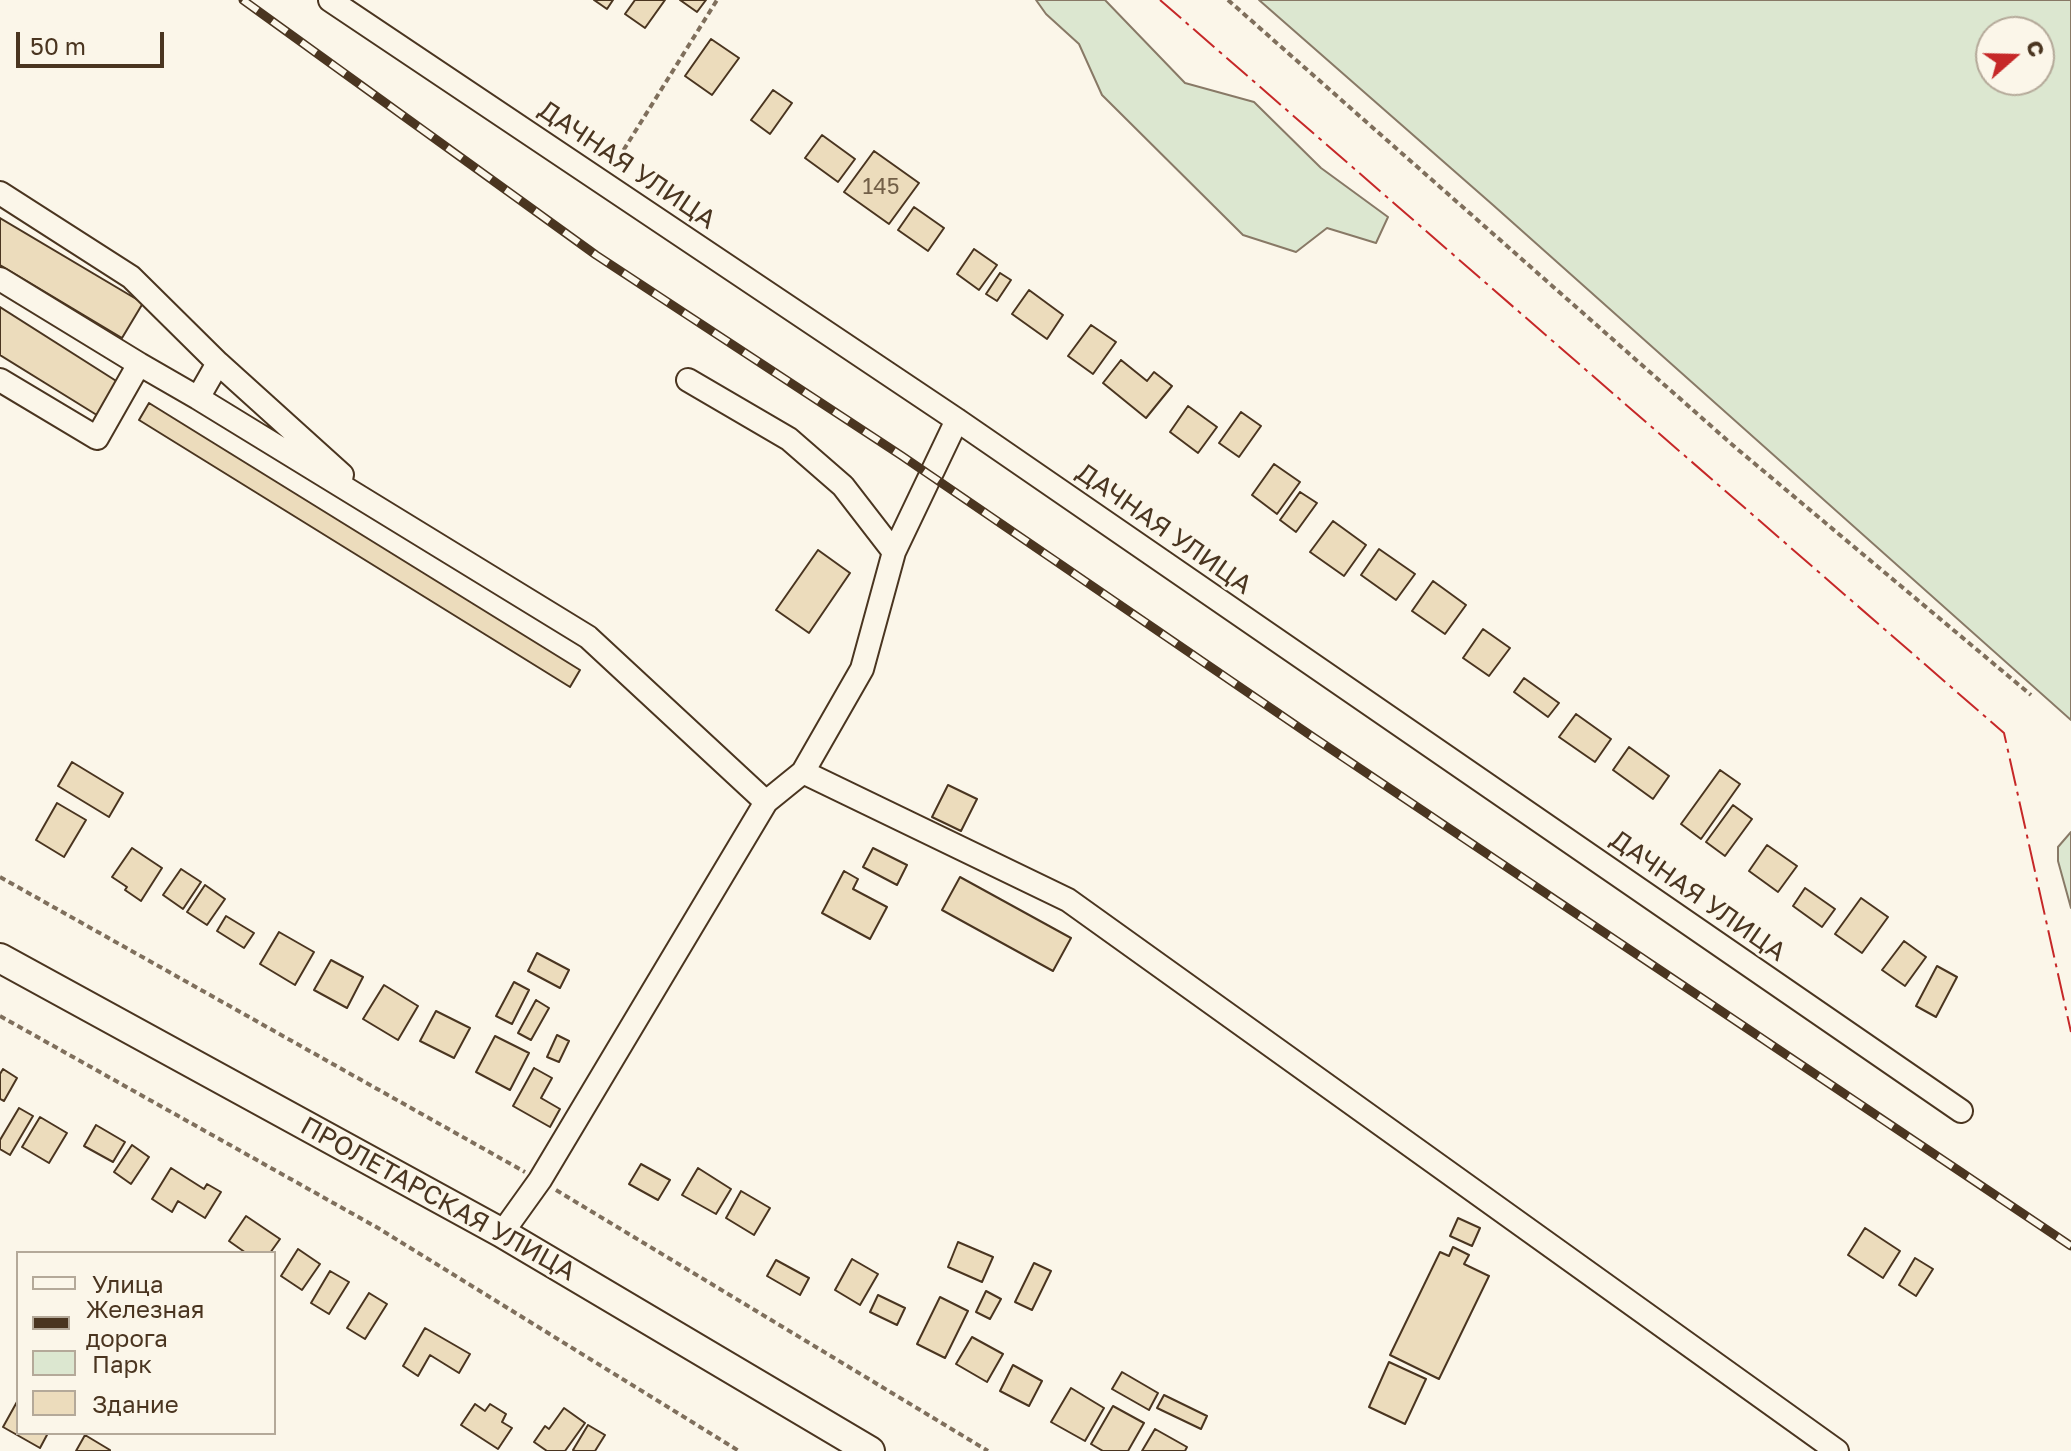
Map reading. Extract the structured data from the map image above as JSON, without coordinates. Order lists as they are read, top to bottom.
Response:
{
  "streets": {
    "main road": ["ПРОЛЕТАРСКАЯ УЛИЦА"],
    "street": ["ДАЧНАЯ УЛИЦА"]
  },
  "house_numbers": ["145"],
  "legend": [
    "Улица",
    "Железная дорога",
    "Парк",
    "Здание"
  ],
  "scale_bar": "50 m",
  "north": "right"
}
